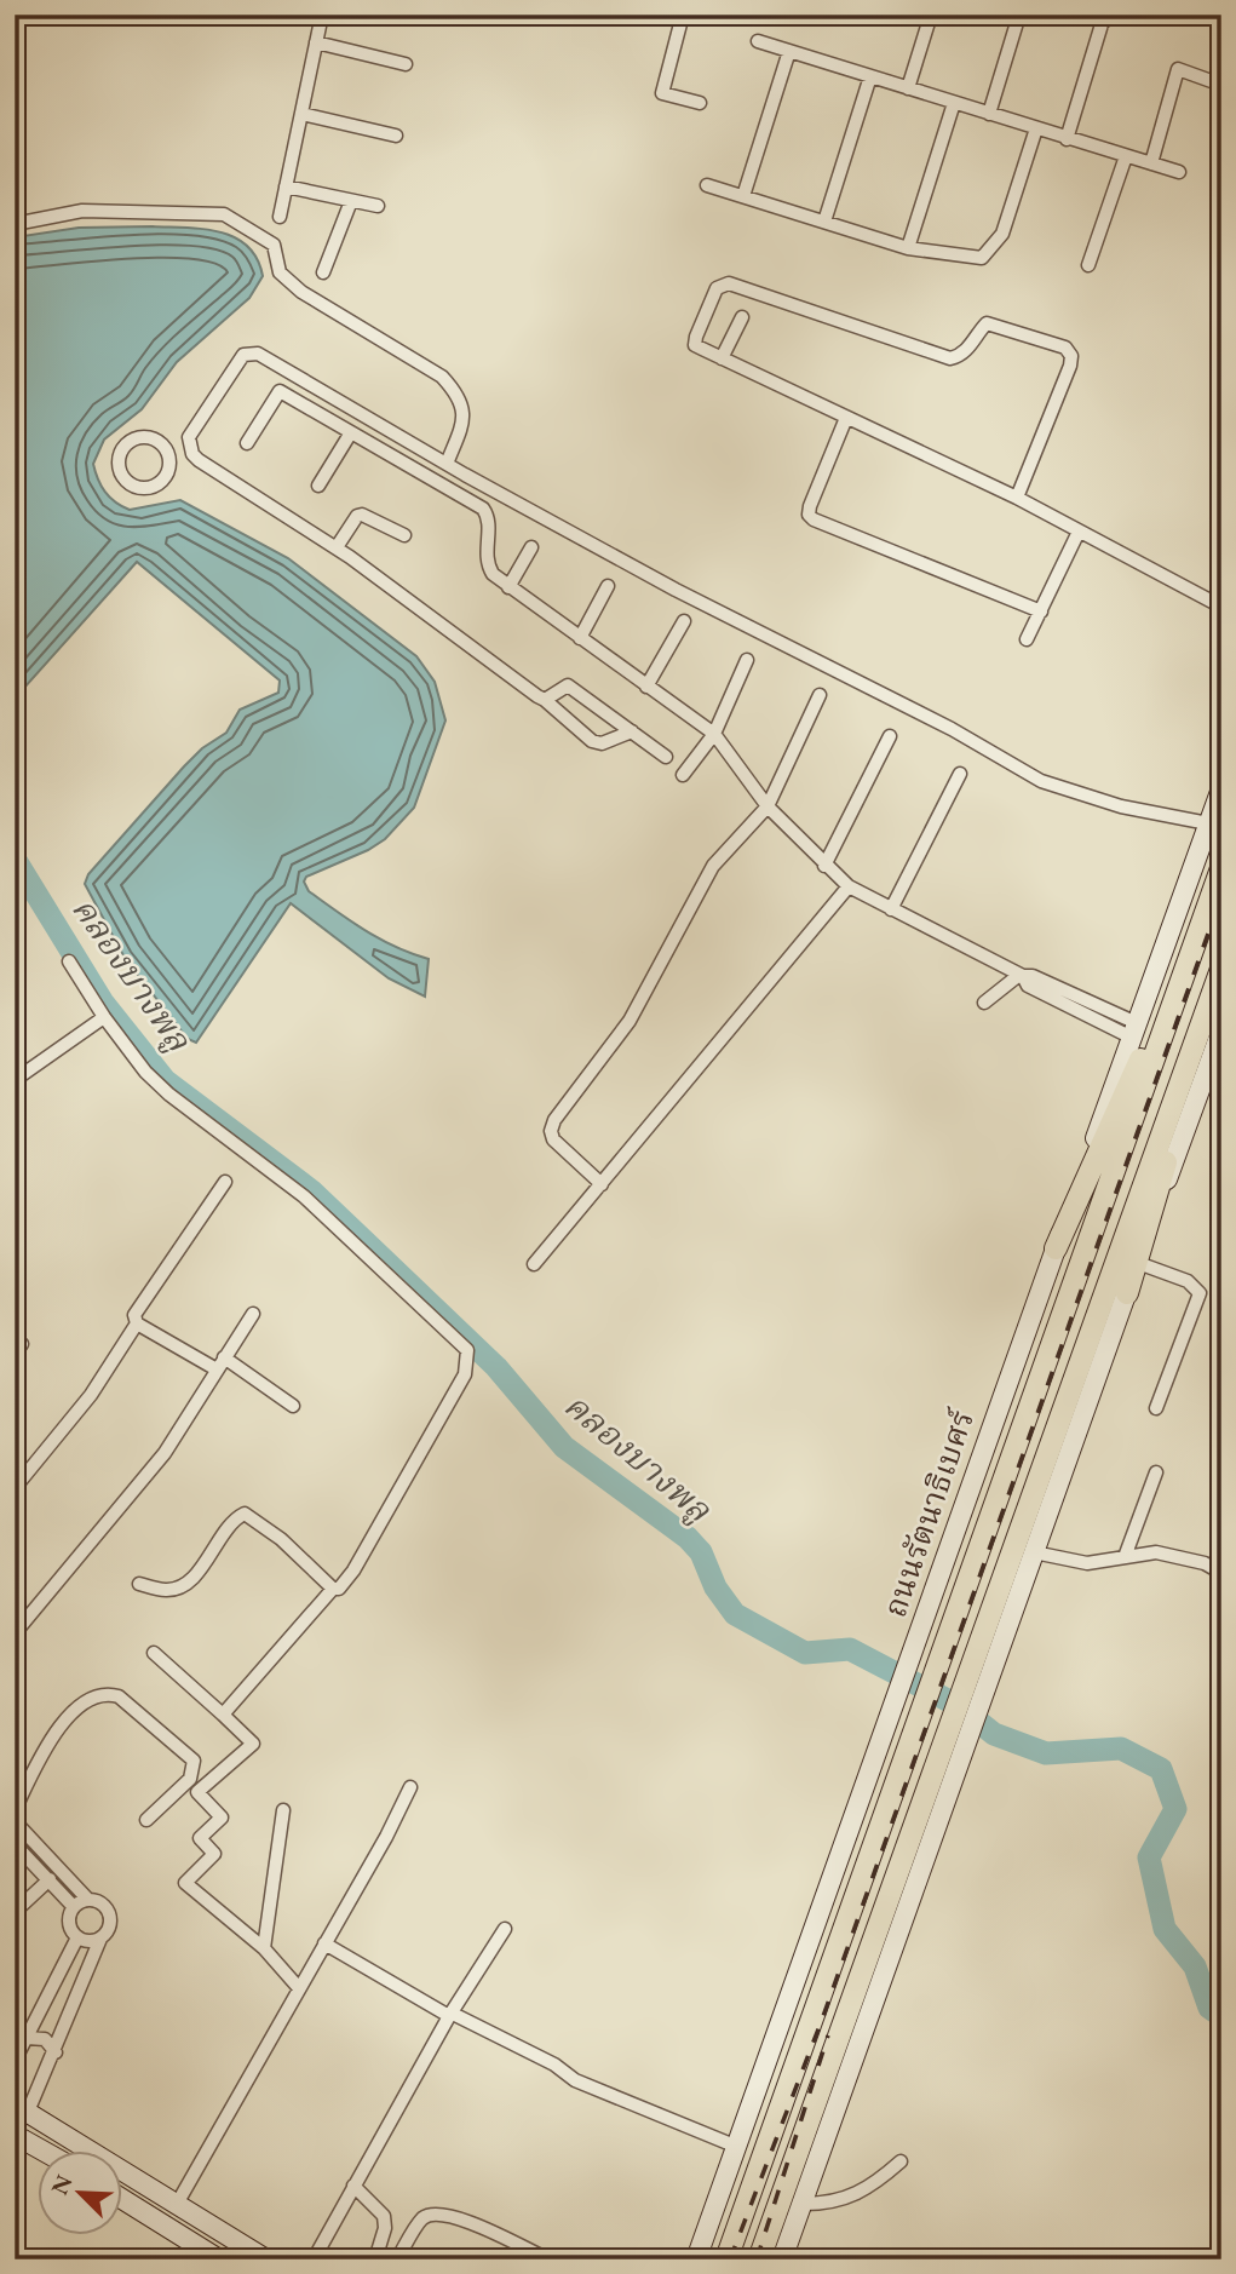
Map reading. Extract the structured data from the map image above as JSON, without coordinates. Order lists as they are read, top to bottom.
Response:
{
  "streets": {
    "main road": ["ถนนรัตนาธิเบศร์"]
  },
  "water": ["คลองบางพลู"],
  "north": "top left"
}
